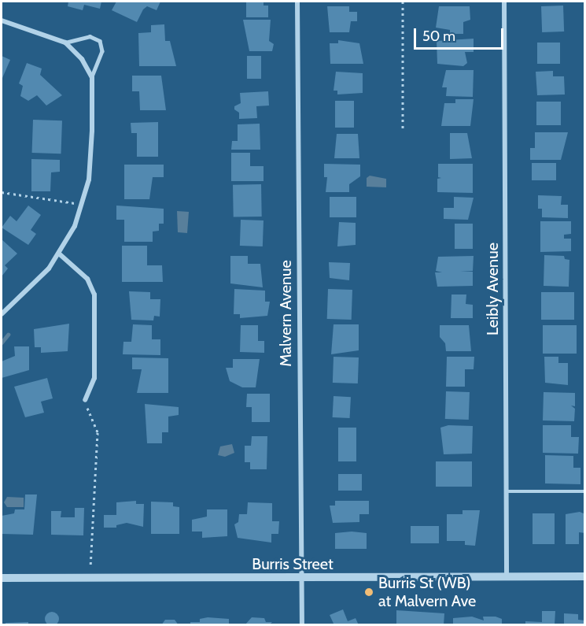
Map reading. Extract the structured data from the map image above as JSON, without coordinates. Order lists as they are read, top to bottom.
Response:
{
  "streets": {
    "street": ["Leibly Avenue", "Malvern Avenue", "Burris Street"]
  },
  "crossings": [
    ["Leibly Avenue", "Burris Street"],
    ["Malvern Avenue", "Burris Street"]
  ],
  "places": ["Burris St (WB) at Malvern Ave"],
  "scale_bar": "50 m"
}
